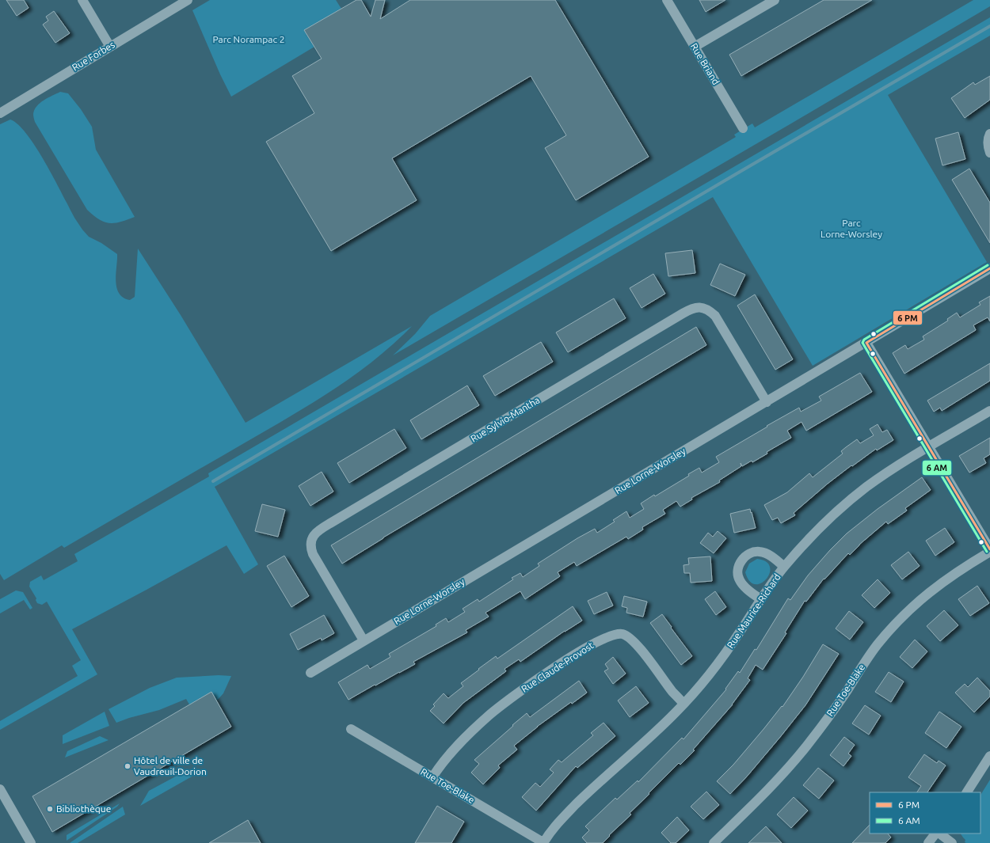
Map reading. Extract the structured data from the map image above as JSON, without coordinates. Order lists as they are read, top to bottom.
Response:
{
  "streets": {
    "street": [
      "Rue Forbes",
      "Rue Briand",
      "Rue Sylvio-Mantha",
      "Rue Lorne-Worsley",
      "Rue Maurice-Richard",
      "Rue Claude-Provost",
      "Rue Toe-Blake"
    ]
  },
  "crossings": [
    ["Rue Sylvio-Mantha", "Rue Lorne-Worsley"],
    ["Rue Maurice-Richard", "Rue Claude-Provost"],
    ["Rue Maurice-Richard", "Rue Toe-Blake"],
    ["Rue Claude-Provost", "Rue Toe-Blake"]
  ],
  "parks": ["Parc Norampac 2", "Parc Lorne-Worsley"],
  "places": ["Hôtel de ville de Vaudreuil-Dorion", "Bibliothèque"],
  "legend": ["6 PM", "6 AM"]
}
